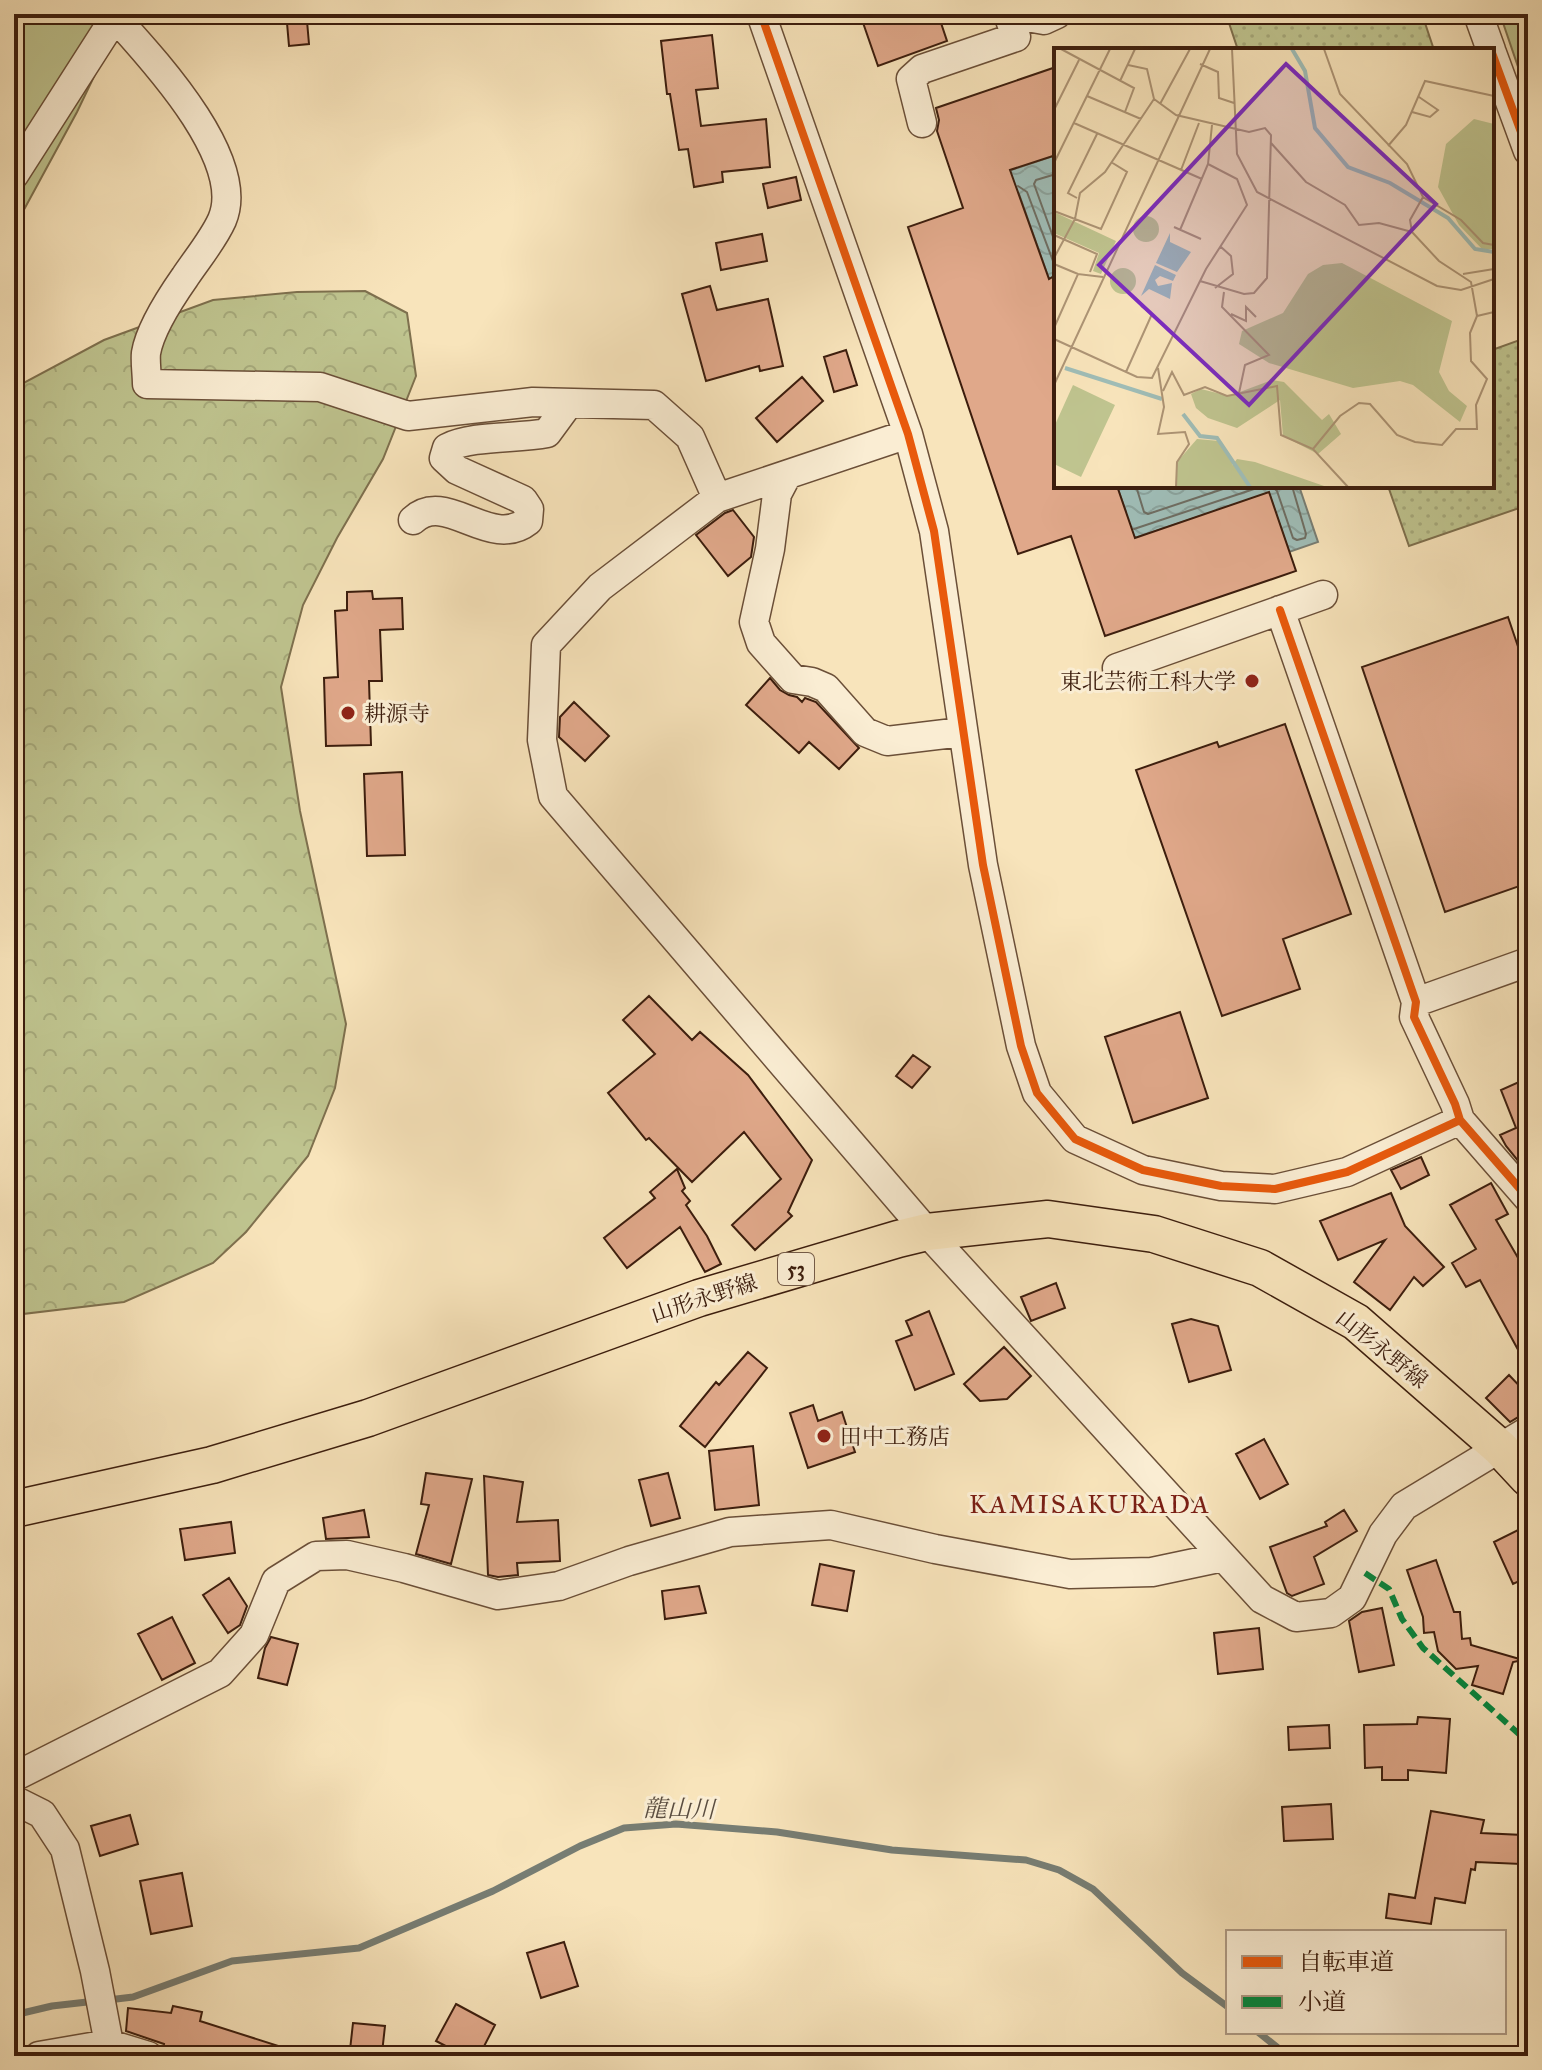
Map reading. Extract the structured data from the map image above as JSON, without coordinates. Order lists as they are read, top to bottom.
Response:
{
  "streets": {
    "main road": ["53", "山形永野線"]
  },
  "districts": ["KAMISAKURADA"],
  "water": ["龍山川"],
  "places": ["東北芸術工科大学", "耕源寺", "田中工務店"],
  "legend": ["自転車道", "小道"]
}
